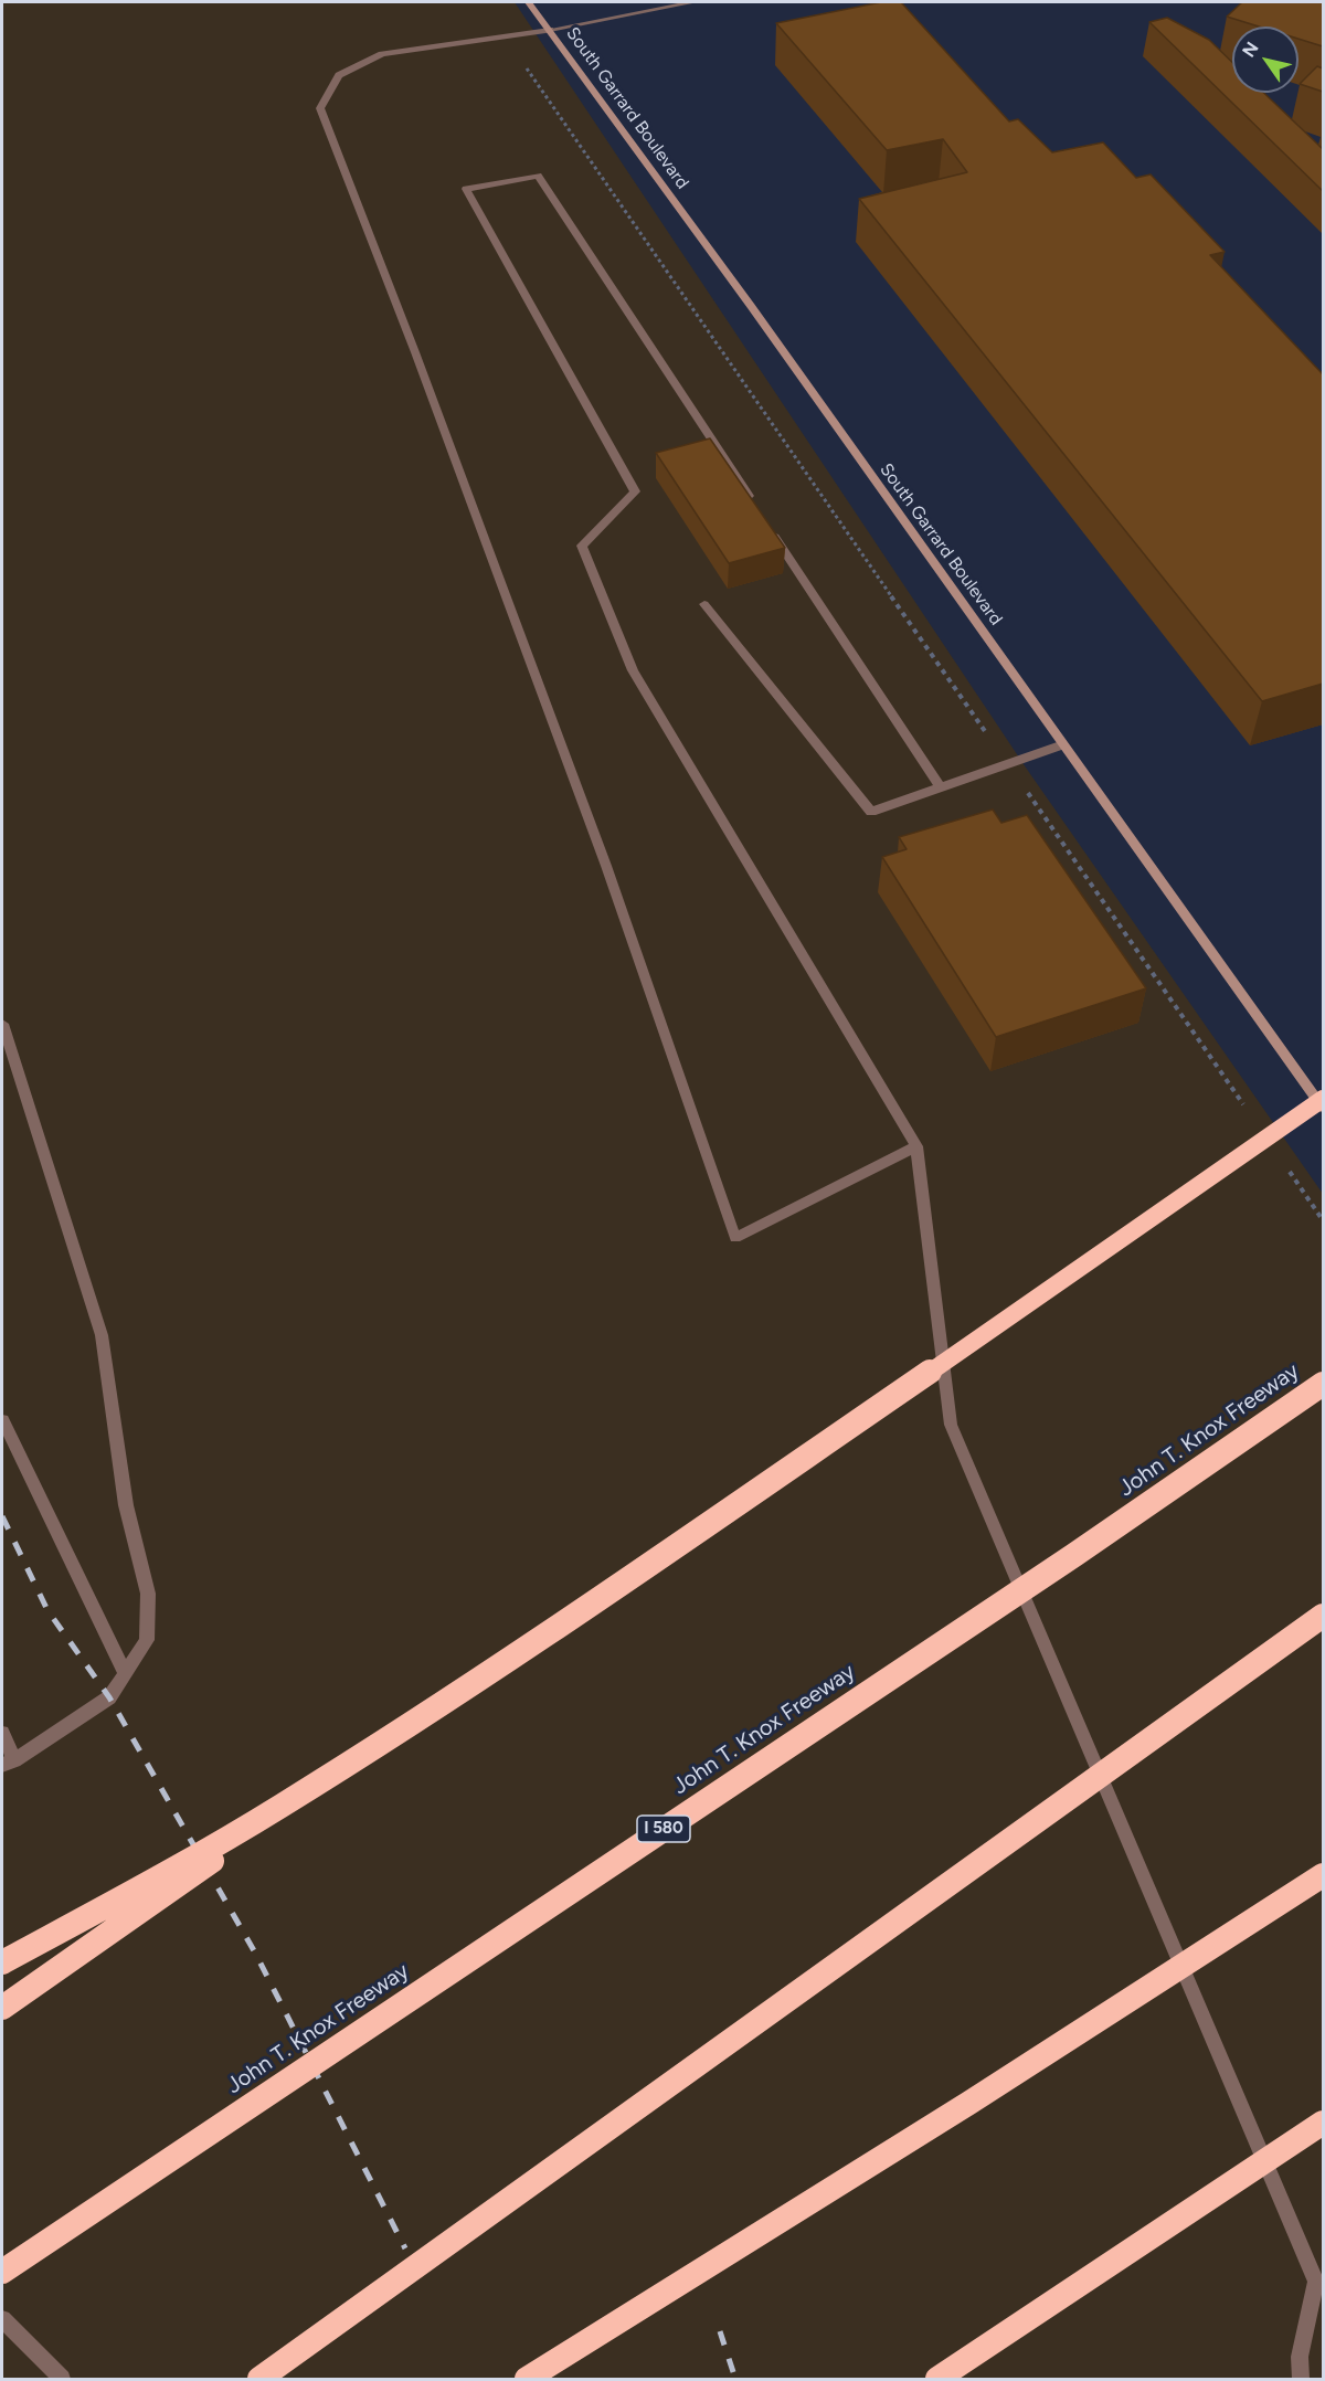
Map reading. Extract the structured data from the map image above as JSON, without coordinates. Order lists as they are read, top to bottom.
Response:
{
  "streets": {
    "highway": ["John T. Knox Freeway", "I 580"],
    "street": ["South Garrard Boulevard"]
  },
  "north": "top left"
}
